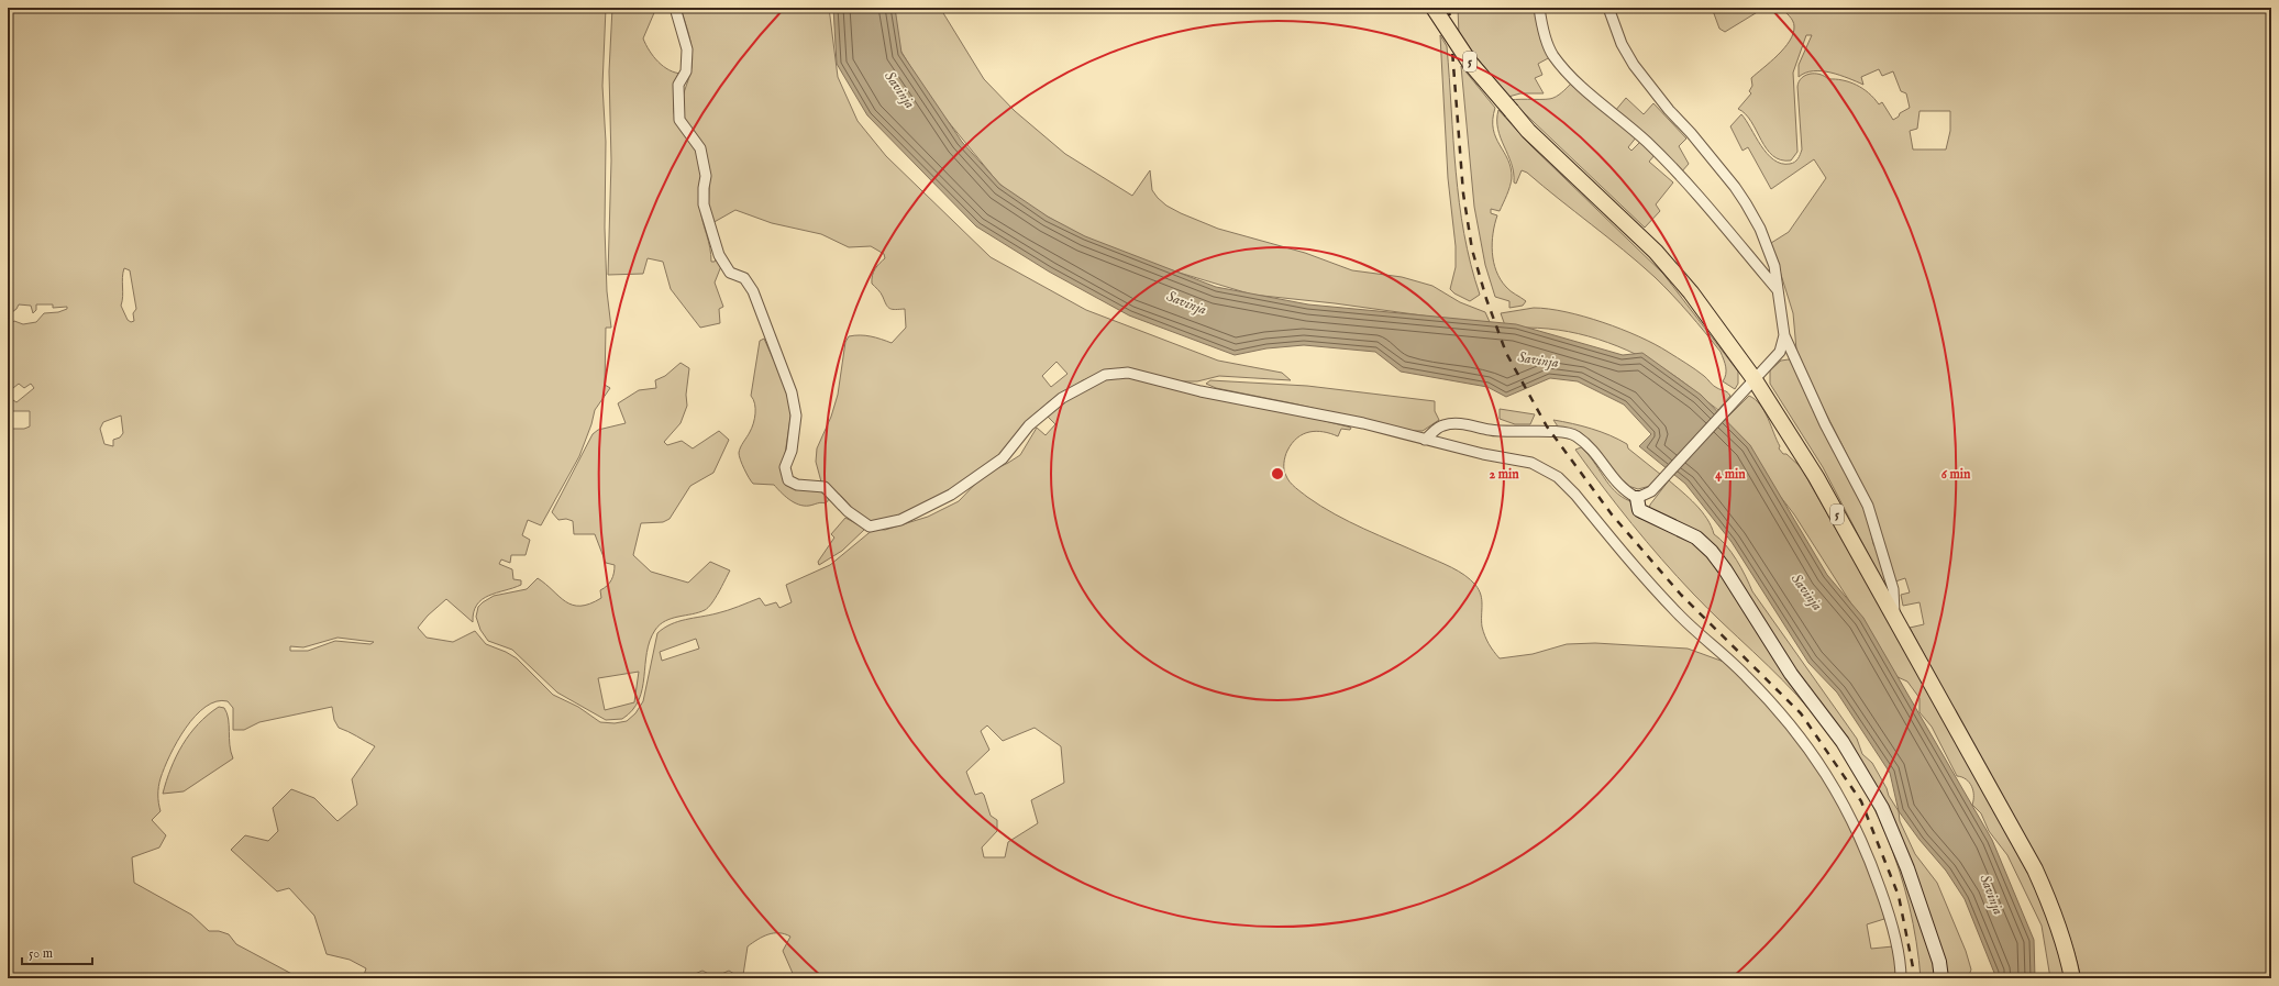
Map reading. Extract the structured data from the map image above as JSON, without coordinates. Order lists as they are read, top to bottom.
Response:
{
  "streets": {
    "main road": ["5"]
  },
  "water": ["Savinja"],
  "scale_bar": "50 m",
  "rings": ["2 min", "4 min", "6 min"]
}
